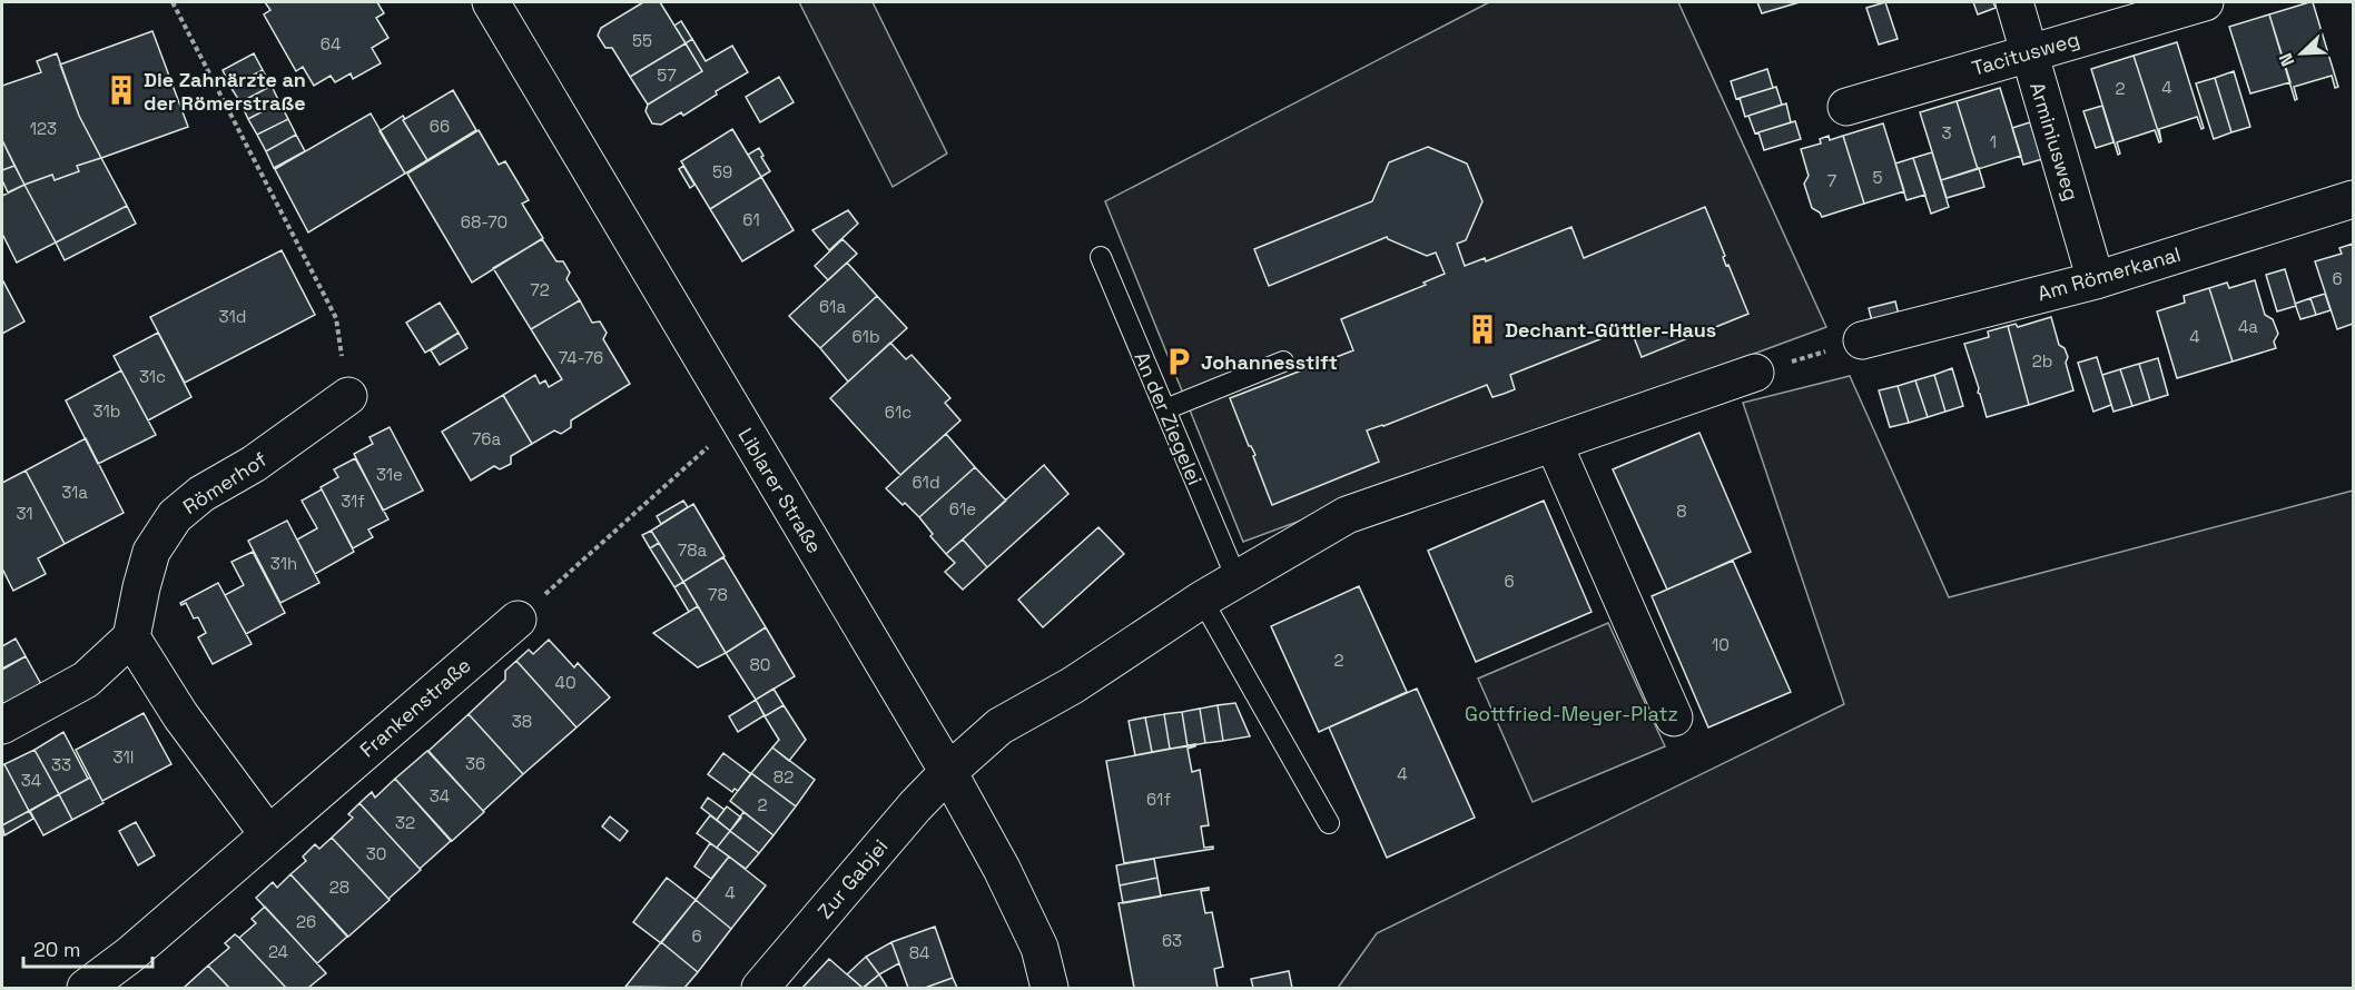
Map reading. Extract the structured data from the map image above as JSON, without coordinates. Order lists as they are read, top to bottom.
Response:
{
  "streets": {
    "street": [
      "Tacitusweg",
      "Arminiusweg",
      "Am Römerkanal",
      "Römerhof",
      "Liblarer Straße",
      "Frankenstraße",
      "Zur Gabjei"
    ],
    "lane": ["An der Ziegelei"]
  },
  "crossings": [
    ["Tacitusweg", "Arminiusweg"],
    ["Arminiusweg", "Am Römerkanal"],
    ["Liblarer Straße", "Zur Gabjei"]
  ],
  "parks": ["Gottfried-Meyer-Platz"],
  "places": {
    "building": ["Die Zahnärzte an der Römerstraße", "Dechant-Güttler-Haus"],
    "parking": ["Johannesstift"]
  },
  "house_numbers": [
    "55",
    "64",
    "57",
    "4",
    "2",
    "66",
    "123",
    "3",
    "1",
    "59",
    "5",
    "7",
    "61",
    "68-70",
    "6",
    "72",
    "61a",
    "31d",
    "4a",
    "61b",
    "4",
    "74-76",
    "2b",
    "31c",
    "31b",
    "61c",
    "76a",
    "31e",
    "61d",
    "31a",
    "31f",
    "61e",
    "8",
    "31",
    "78a",
    "31h",
    "6",
    "78",
    "10",
    "2",
    "80",
    "40",
    "38",
    "31l",
    "36",
    "33",
    "4",
    "82",
    "34",
    "34",
    "61f",
    "2",
    "32",
    "30",
    "28",
    "4",
    "26",
    "6",
    "63",
    "24",
    "84"
  ],
  "scale_bar": "20 m",
  "north": "bottom left"
}
